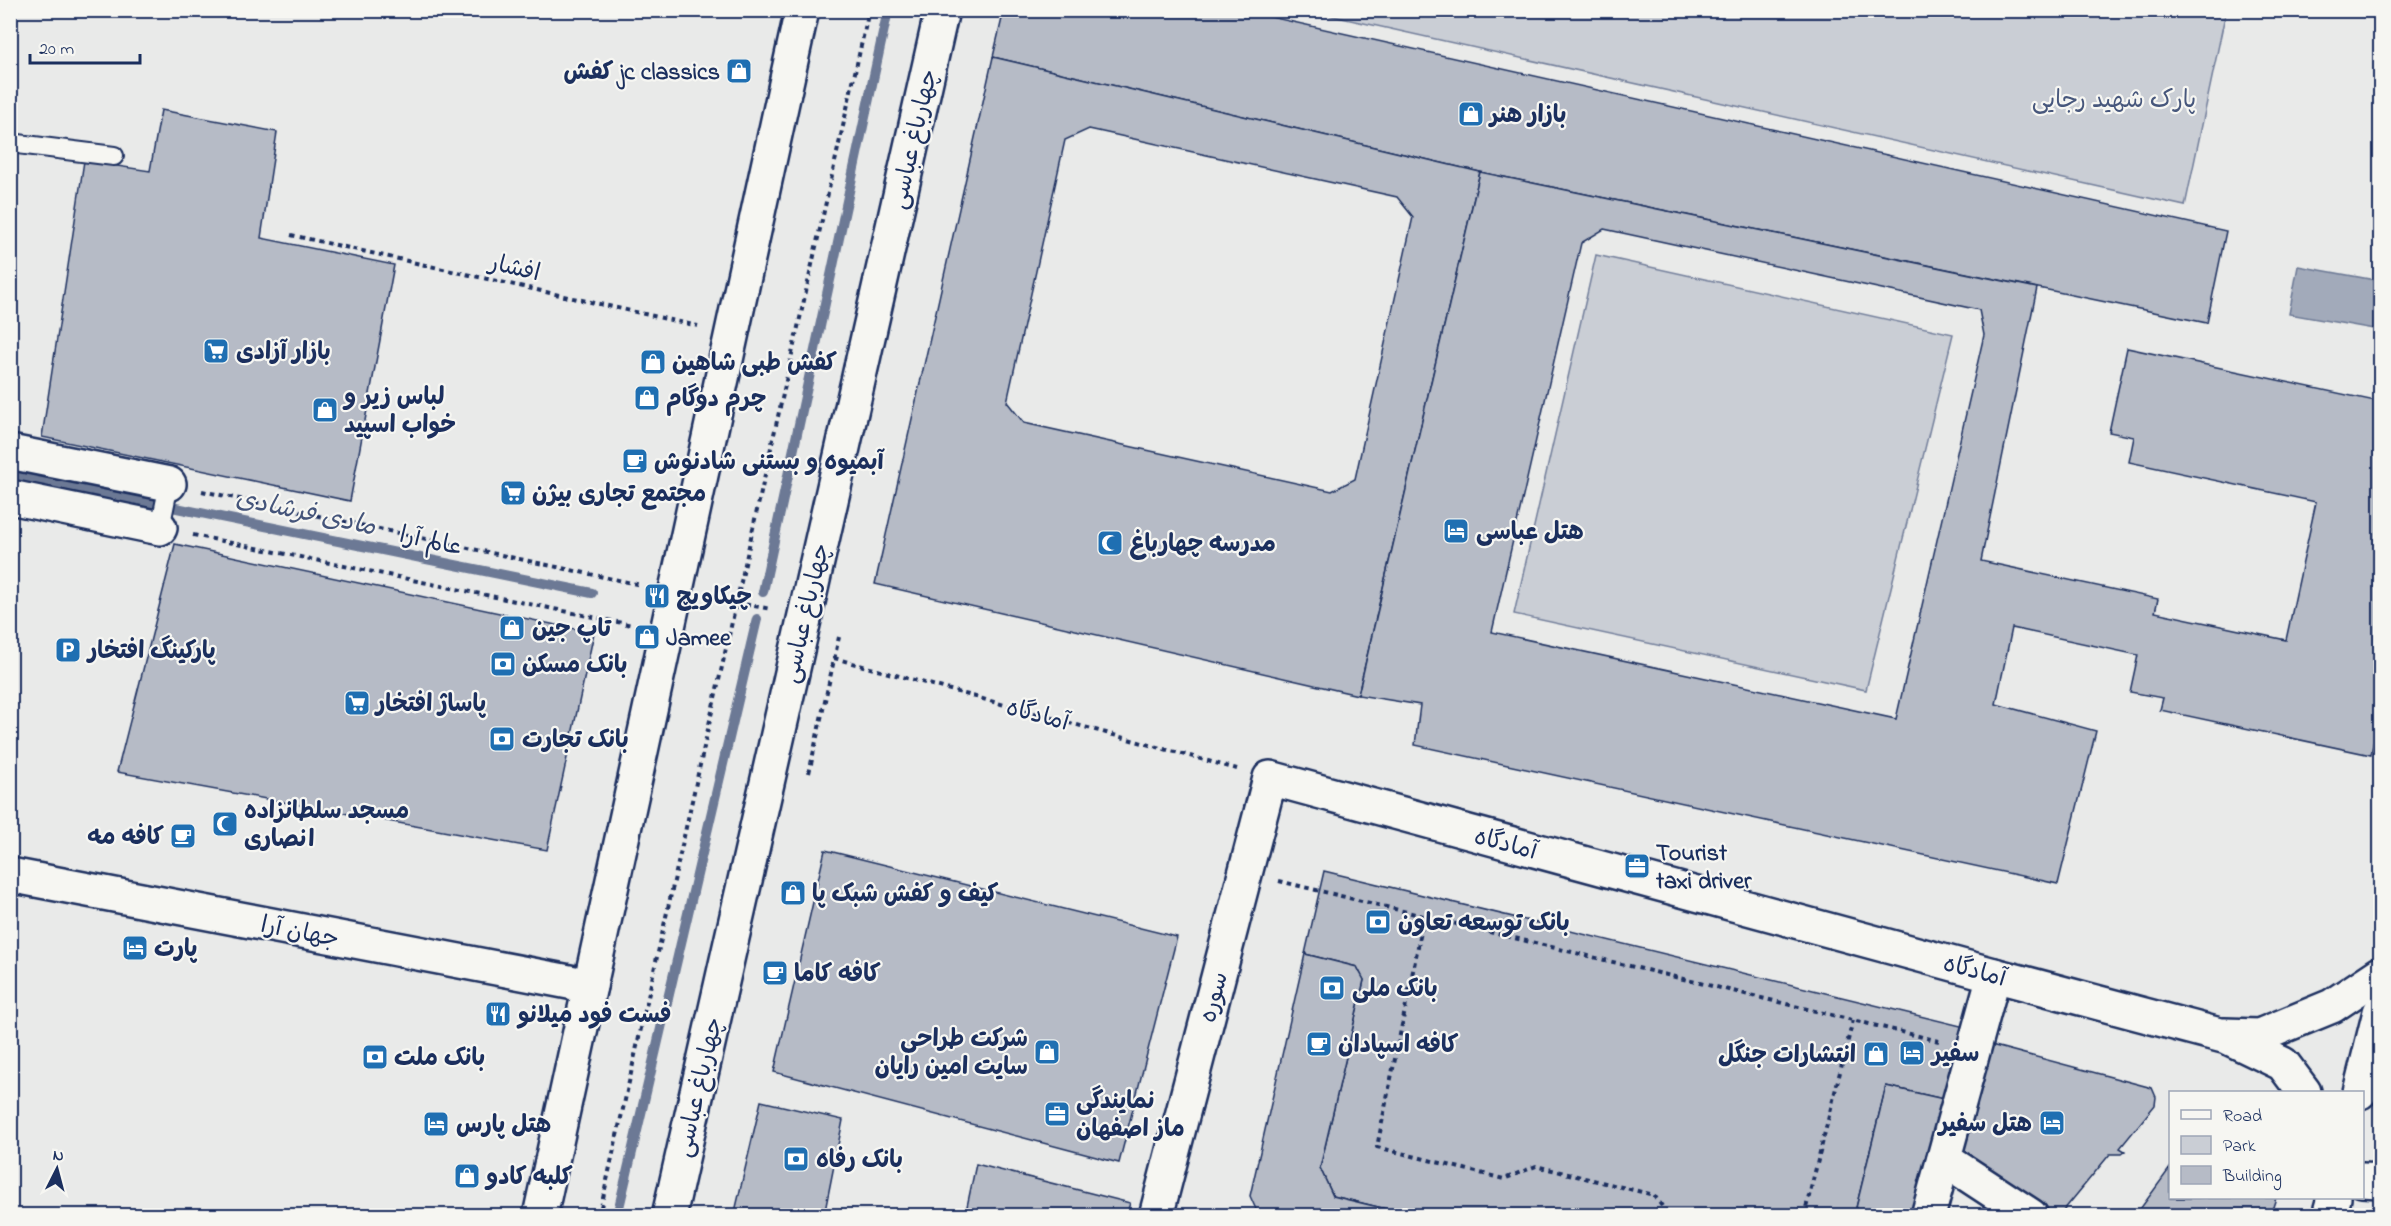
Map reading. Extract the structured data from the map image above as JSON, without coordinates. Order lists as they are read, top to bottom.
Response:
{
  "streets": {
    "street": [
      "چهارباغ عباسی",
      "آمادگاه",
      "جهان آرا",
      "سوره"
    ],
    "path": ["افشار", "عالم آرا"]
  },
  "crossings": [
    ["چهارباغ عباسی", "عالم آرا"],
    ["چهارباغ عباسی", "آمادگاه"],
    ["آمادگاه", "سوره"]
  ],
  "water": ["مادی فرشادی"],
  "parks": ["پارک شهید رجایی"],
  "places": {
    "shop": [
      "کفش jc classics",
      "بازار هنر",
      "کفش طبی شاهین",
      "چرم دوگام",
      "لباس زير و خواب اسپيد",
      "تاپ جین",
      "Jamee",
      "کیف و کفش شبک پا",
      "شرکت طراحی سایت امین رایان",
      "انتشارات جنگل",
      "کلبه کادو"
    ],
    "supermarket": ["بازار آزادی", "مجتمع تجاری بیژن", "پاساژ افتخار"],
    "cafe": [
      "آبمیوه و بستنی شادنوش",
      "کافه مه",
      "کافه کاما",
      "کافه اسپادان"
    ],
    "hotel": [
      "هتل عباسی",
      "پارت",
      "سفیر",
      "هتل سفیر",
      "هتل پارس"
    ],
    "mosque": ["مدرسه چهارباغ", "مسجد سلطانزاده انصاری"],
    "restaurant": ["چیکاویچ", "فست فود میلانو"],
    "parking": ["پارکینگ افتخار"],
    "bank": [
      "بانک مسکن",
      "بانک تجارت",
      "بانک توسعه تعاون",
      "بانک ملی",
      "بانک ملت",
      "بانک رفاه"
    ],
    "office": ["Tourist taxi driver", "نمایندگی ماز اصفهان"]
  },
  "legend": ["Road", "Park", "Building"],
  "scale_bar": "20 m",
  "north": "top"
}
